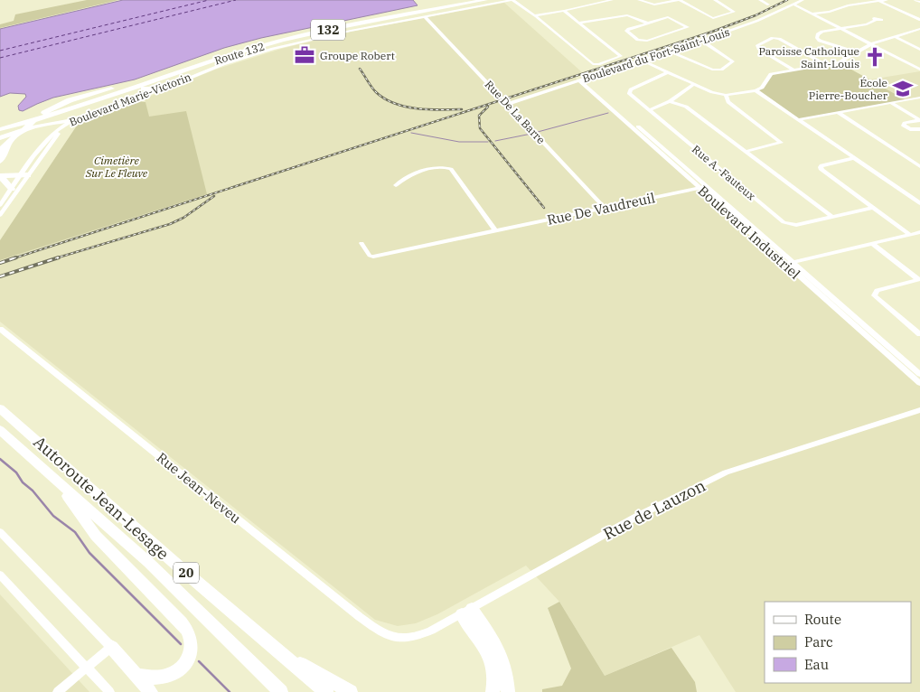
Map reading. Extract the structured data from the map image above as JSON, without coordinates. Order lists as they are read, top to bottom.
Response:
{
  "streets": {
    "highway": [
      "132",
      "Route 132",
      "Autoroute Jean-Lesage",
      "20"
    ],
    "street": [
      "Boulevard du Fort-Saint-Louis",
      "Boulevard Marie-Victorin",
      "Rue De La Barre",
      "Rue A.-Fauteux",
      "Rue De Vaudreuil",
      "Boulevard Industriel",
      "Rue Jean-Neveu",
      "Rue de Lauzon"
    ]
  },
  "crossings": [
    ["Boulevard du Fort-Saint-Louis", "Rue De La Barre"],
    ["Boulevard du Fort-Saint-Louis", "Boulevard Industriel"],
    ["Boulevard Marie-Victorin", "Rue De La Barre"],
    ["Rue De La Barre", "Rue De Vaudreuil"],
    ["Rue De Vaudreuil", "Boulevard Industriel"],
    ["Rue Jean-Neveu", "Rue de Lauzon"]
  ],
  "parks": ["Cimetière Sur Le Fleuve"],
  "places": {
    "office": ["Groupe Robert"],
    "church": ["Paroisse Catholique Saint-Louis"],
    "school or university": ["École Pierre-Boucher"]
  },
  "legend": ["Route", "Parc", "Eau"]
}
